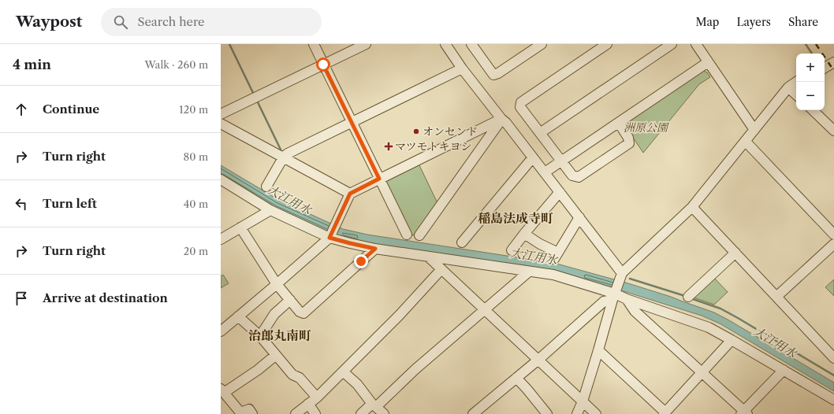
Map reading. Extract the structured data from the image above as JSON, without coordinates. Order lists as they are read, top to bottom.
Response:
{
  "districts": ["稲島法成寺町", "治郎丸南町"],
  "water": ["大江用水"],
  "parks": ["洲原公園"],
  "places": {
    "other": ["オンセンド"],
    "health": ["マツモトキヨシ"]
  },
  "page": {
    "header": "Waypost",
    "search": "Search here",
    "nav": ["Map", "Layers", "Share"],
    "heading": ["4 min", "Walk · 260 m"],
    "map_buttons": ["+", "−"],
    "list": [
      ["Continue", "120 m"],
      ["Turn right", "80 m"],
      ["Turn left", "40 m"],
      ["Turn right", "20 m"],
      "Arrive at destination"
    ]
  }
}
